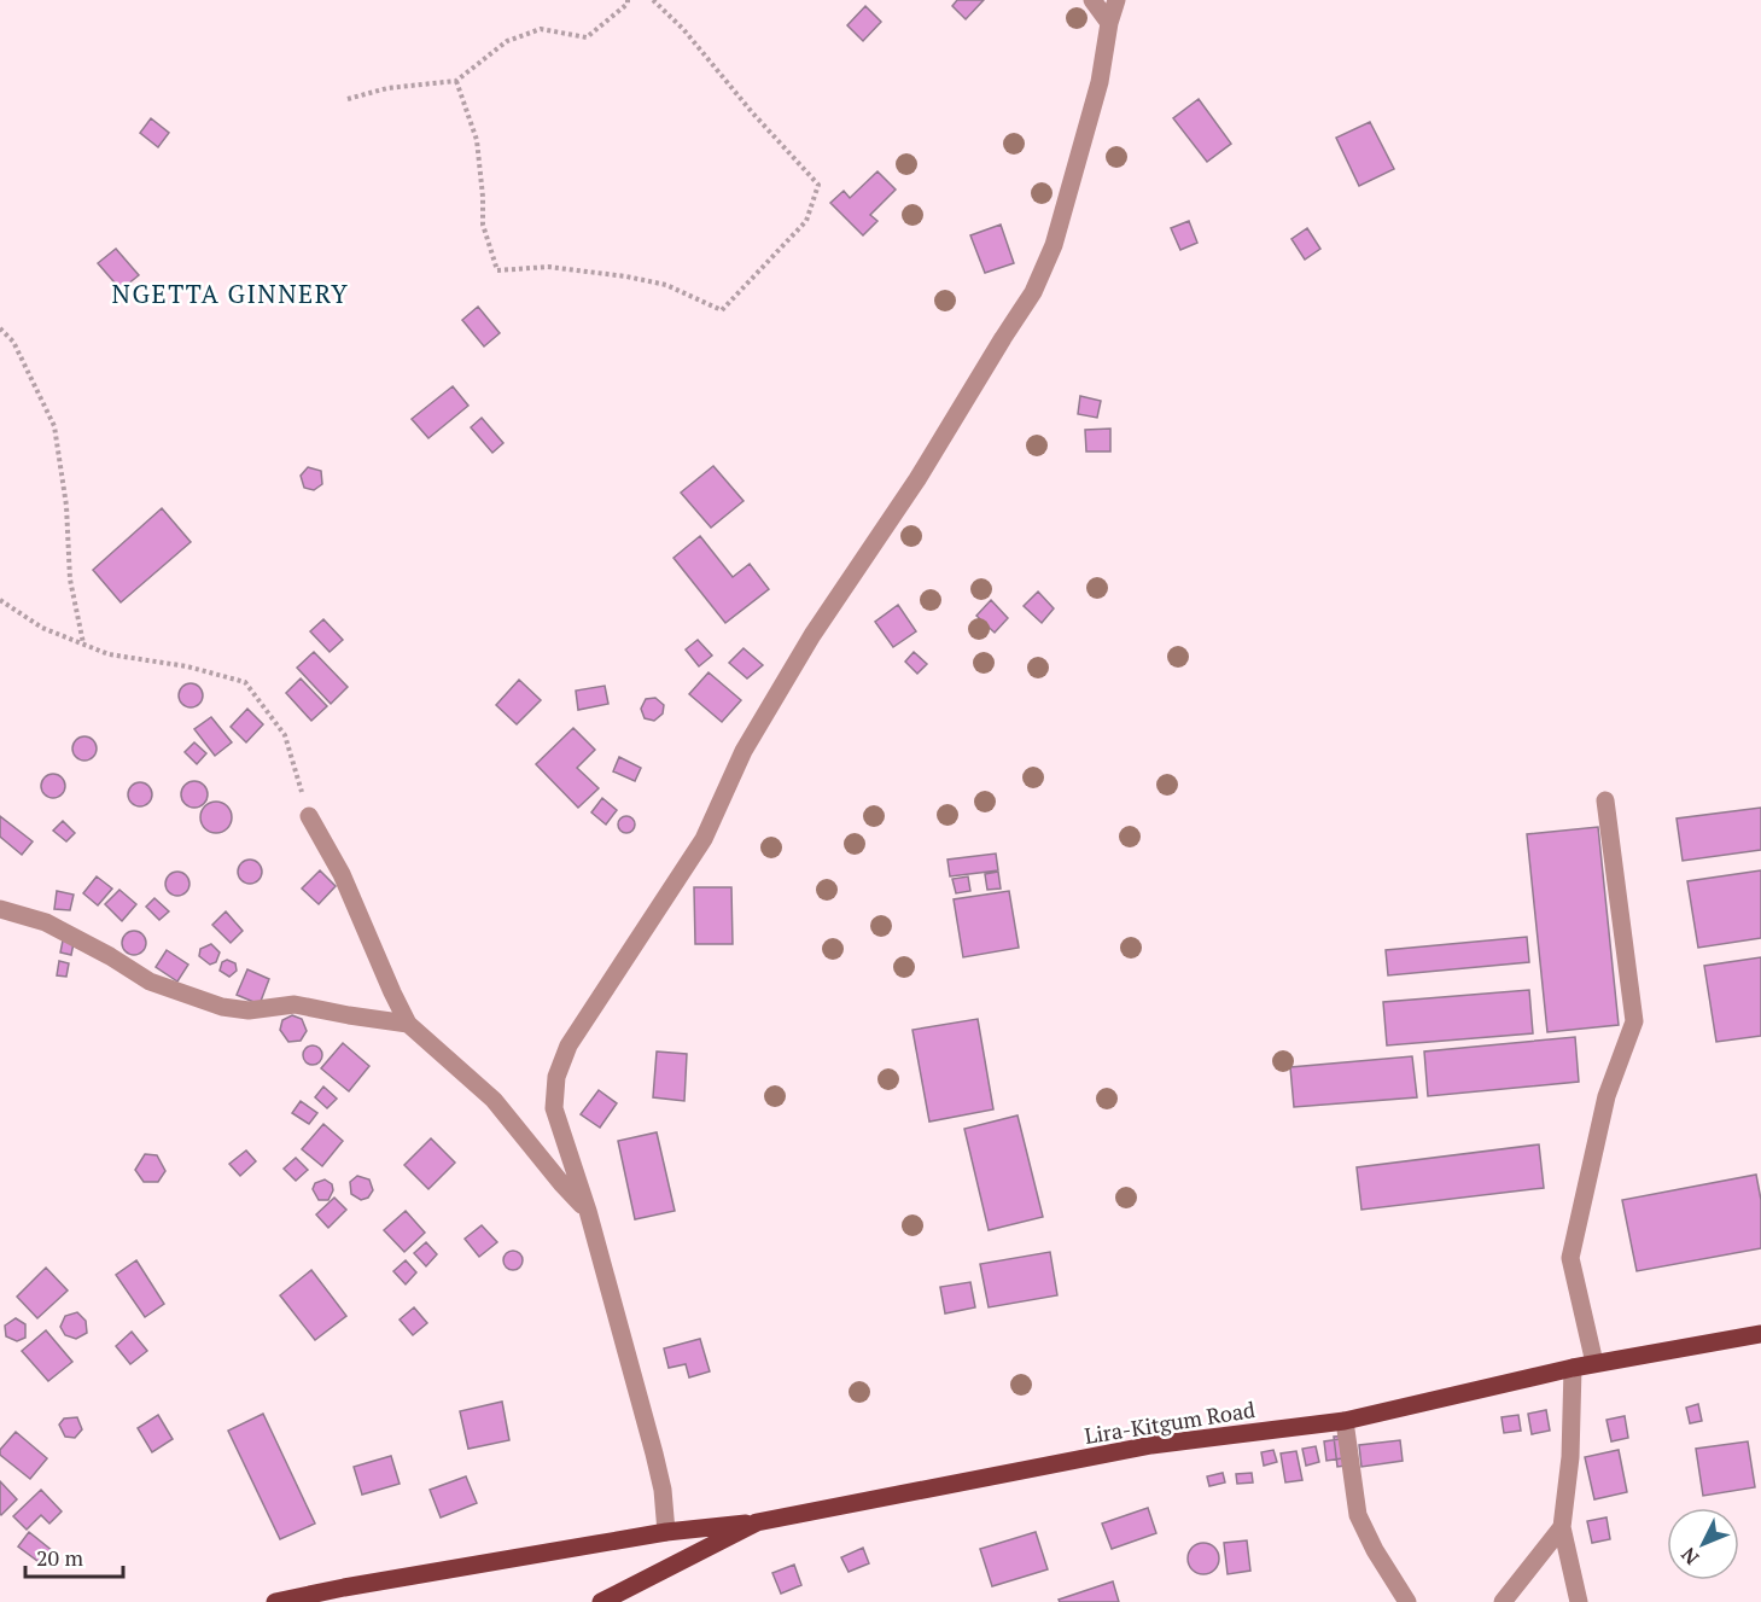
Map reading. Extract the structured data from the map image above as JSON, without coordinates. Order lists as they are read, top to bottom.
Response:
{
  "streets": {
    "main road": ["Lira-Kitgum Road"]
  },
  "districts": ["NGETTA GINNERY"],
  "scale_bar": "20 m",
  "north": "bottom left"
}
